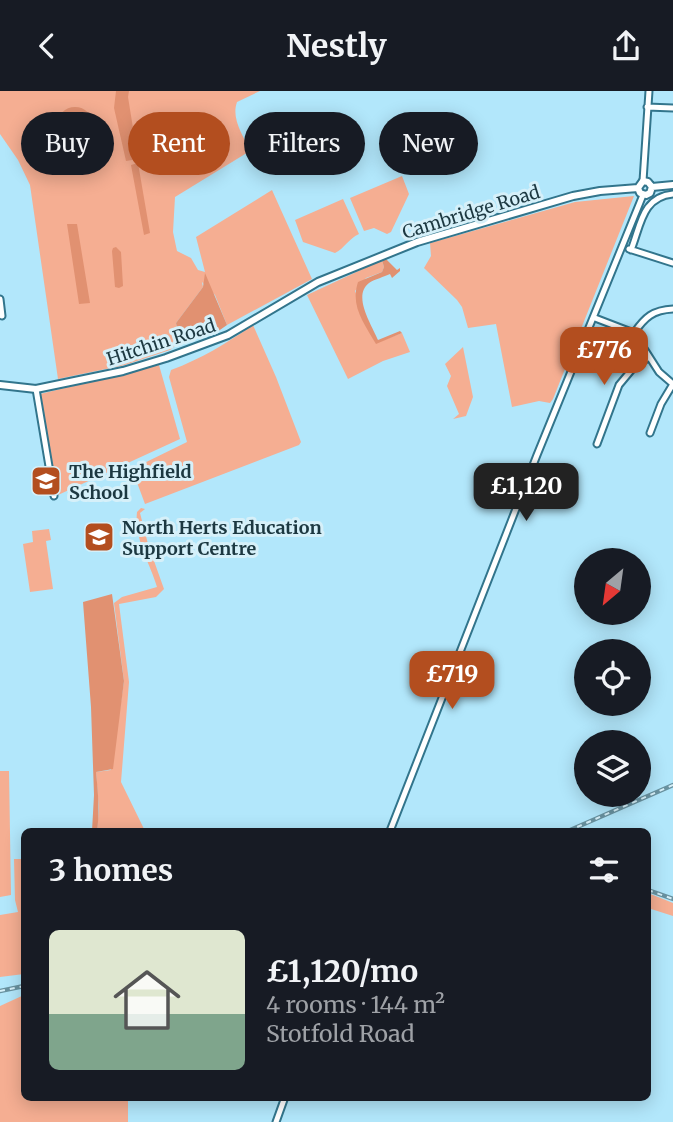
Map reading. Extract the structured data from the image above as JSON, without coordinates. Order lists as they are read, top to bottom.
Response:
{
  "streets": {
    "main road": ["Cambridge Road", "Hitchin Road"]
  },
  "crossings": [
    ["Cambridge Road", "Hitchin Road"]
  ],
  "places": {
    "school or university": ["The Highfield School", "North Herts Education Support Centre"]
  },
  "north": "bottom left",
  "page": {
    "header": "Nestly",
    "chip": [
      "Buy",
      "Rent",
      "Filters",
      "New"
    ],
    "price": ["£776", "£1,120", "£719"],
    "heading": "3 homes",
    "list": [
      {
        "name": "£1,120/mo",
        "note": "4 rooms · 144 m² · Stotfold Road"
      }
    ]
  }
}
